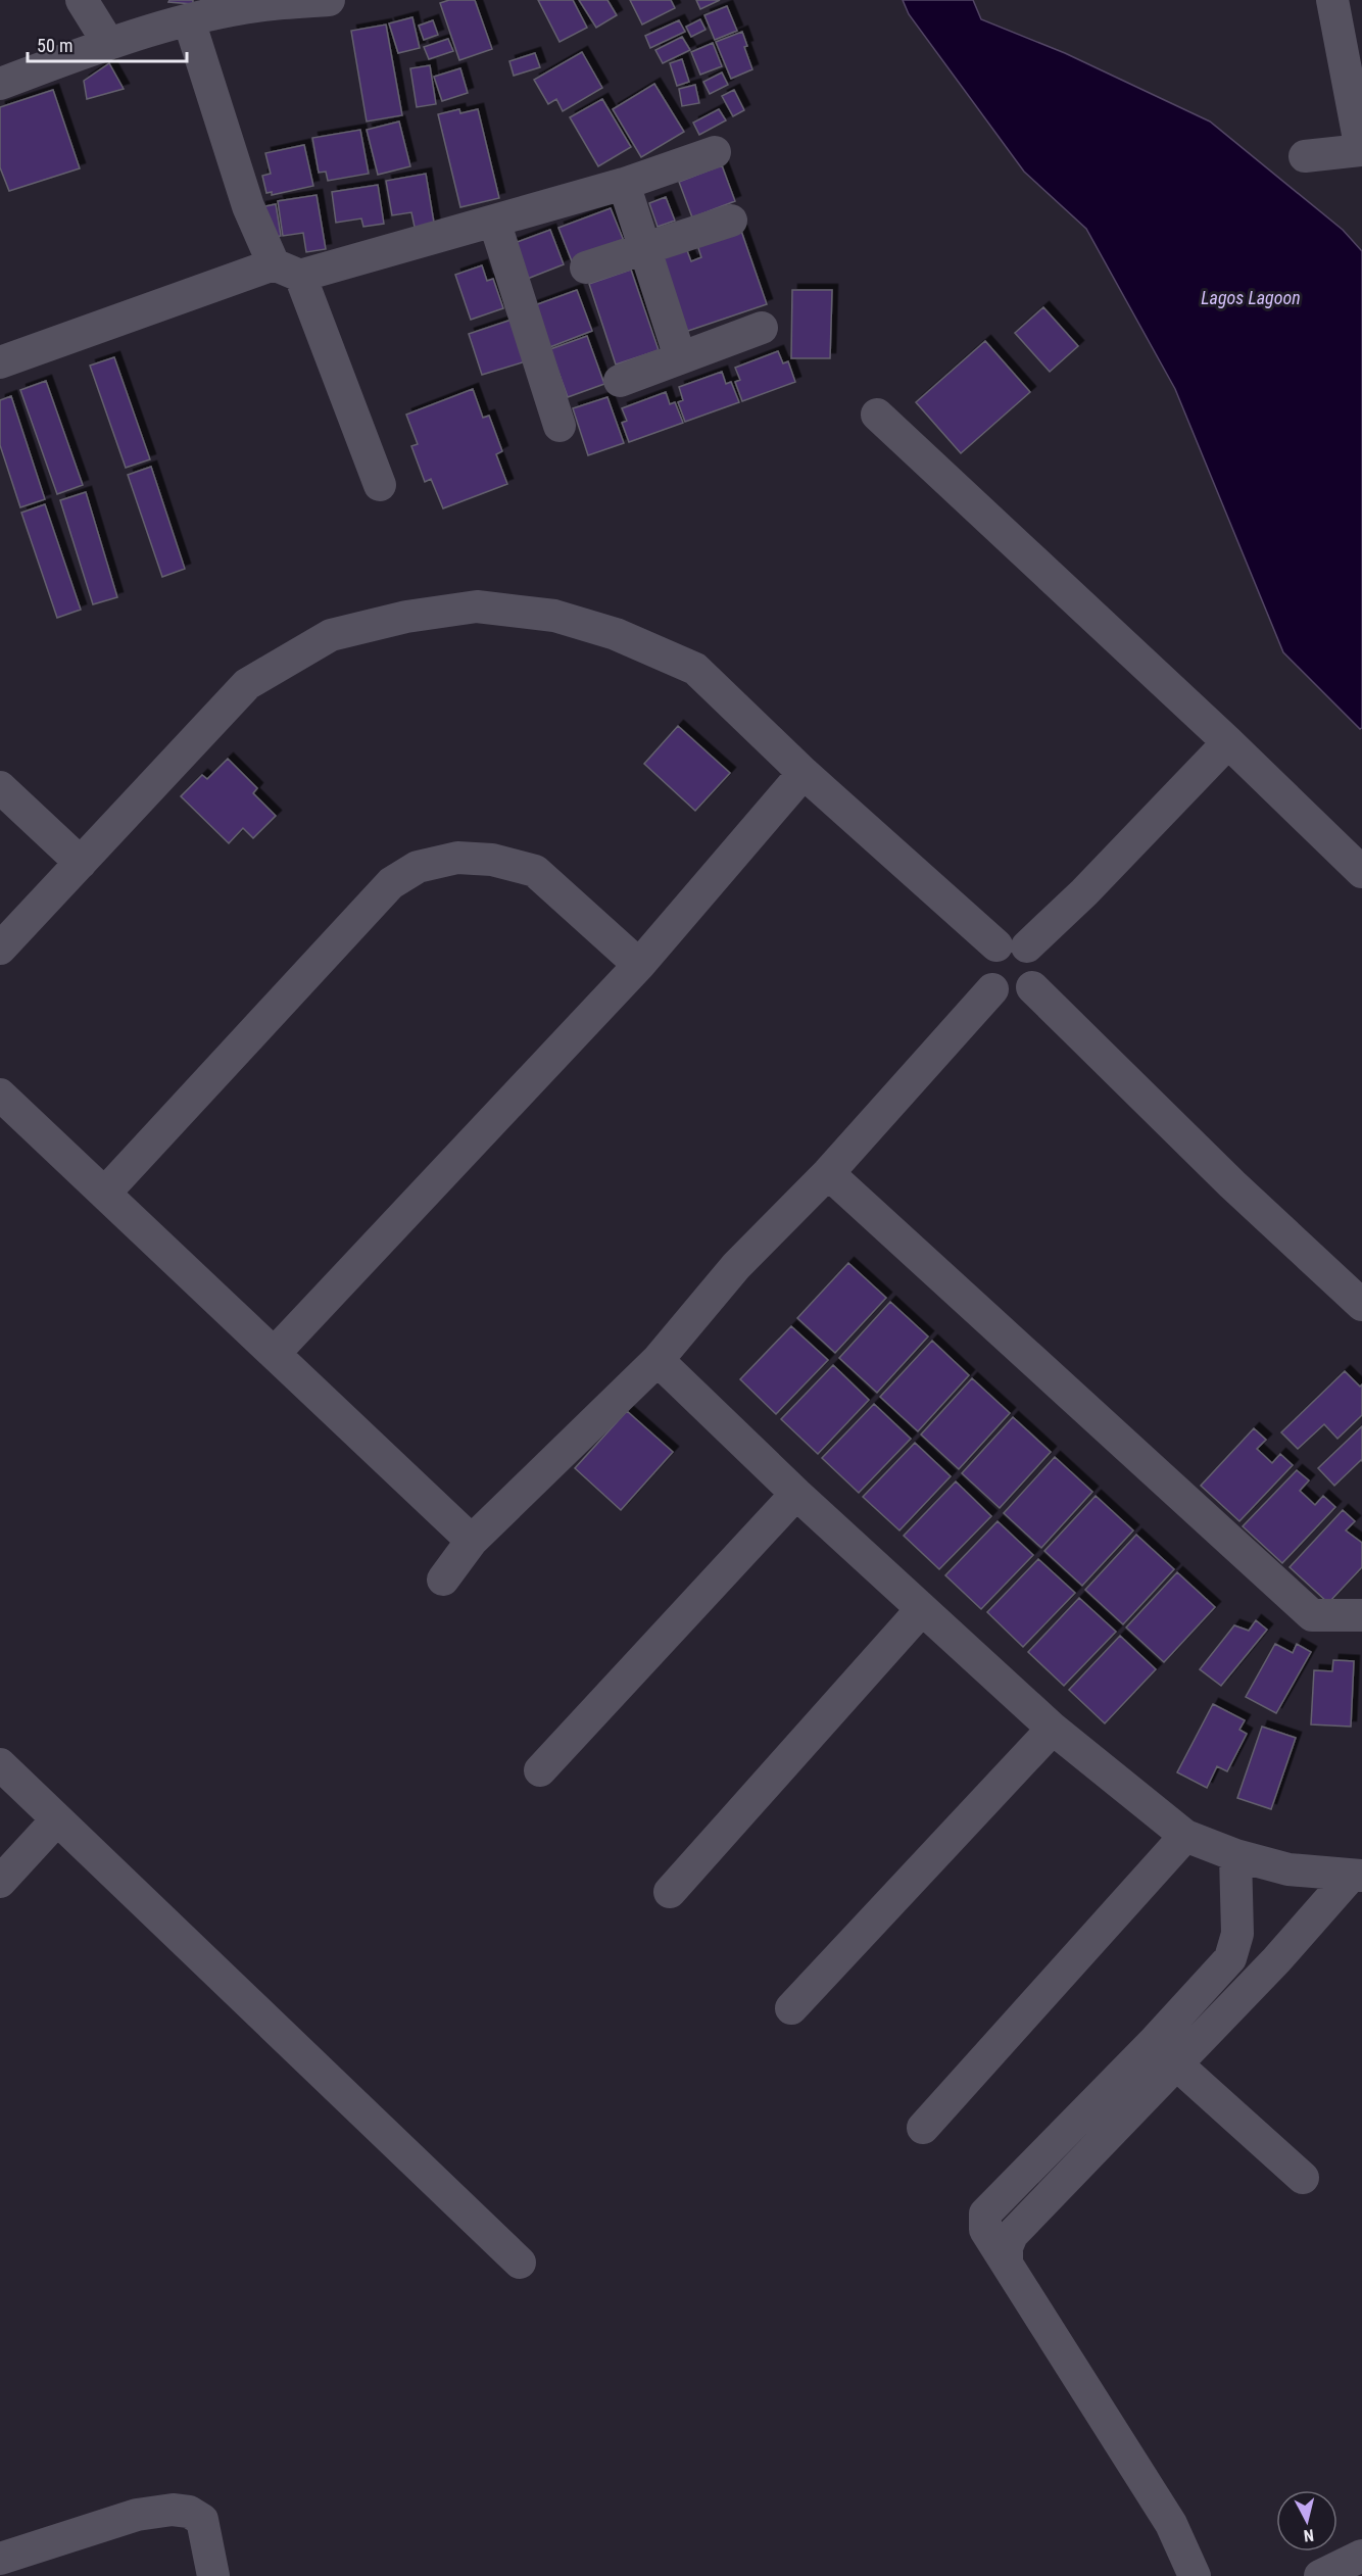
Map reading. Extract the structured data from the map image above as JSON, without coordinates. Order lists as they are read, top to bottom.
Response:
{
  "water": ["Lagos Lagoon"],
  "scale_bar": "50 m",
  "north": "bottom"
}
